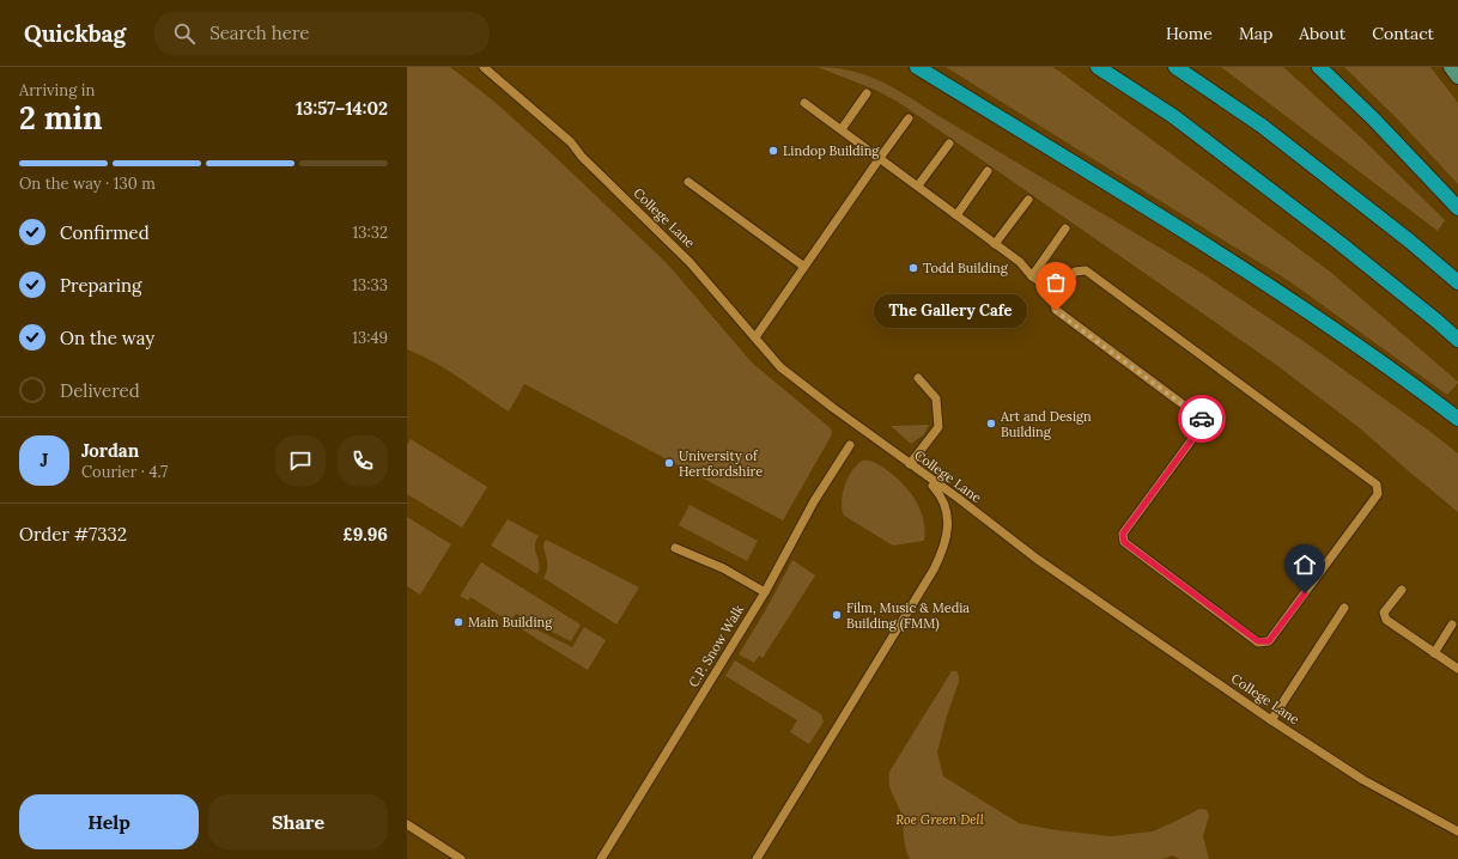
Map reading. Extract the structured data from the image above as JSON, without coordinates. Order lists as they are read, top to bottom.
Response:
{
  "streets": {
    "street": ["College Lane", "C.P. Snow Walk"]
  },
  "parks": ["Roe Green Dell"],
  "places": [
    "Lindop Building",
    "Todd Building",
    "The Gallery Cafe",
    "Art and Design Building",
    "University of Hertfordshire",
    "Film, Music & Media Building (FMM)",
    "Main Building"
  ],
  "page": {
    "header": "Quickbag",
    "search": "Search here",
    "nav": [
      "Home",
      "Map",
      "About",
      "Contact"
    ],
    "heading": ["2 min", "Arriving in", "13:57–14:02"],
    "panel": [
      "Jordan",
      "Courier · 4.7",
      "Order #7332",
      "£9.96"
    ],
    "bar": "On the way · 130 m",
    "list": [
      ["Confirmed", "13:32"],
      ["Preparing", "13:33"],
      ["On the way", "13:49"],
      "Delivered"
    ],
    "bubble": "The Gallery Cafe",
    "round": "J",
    "buttons": ["Help", "Share"]
  }
}
